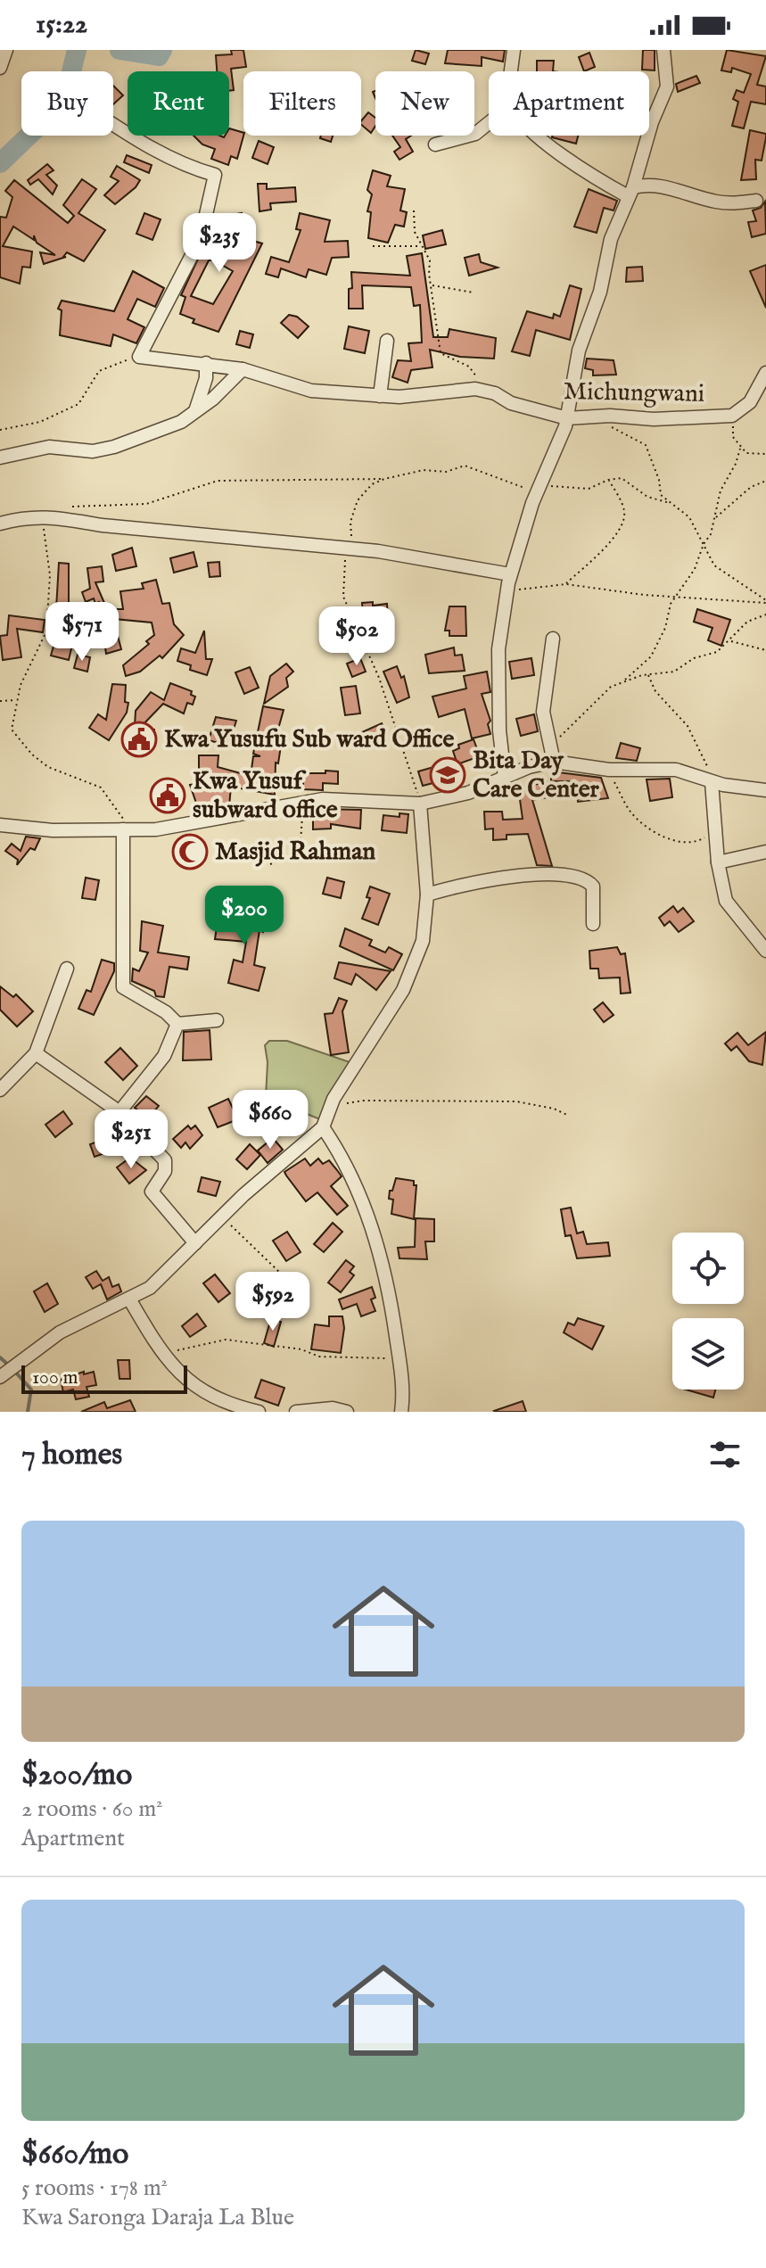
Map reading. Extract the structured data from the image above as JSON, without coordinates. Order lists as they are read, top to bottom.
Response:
{
  "streets": {
    "street": ["Michungwani"]
  },
  "places": {
    "public building": ["Kwa Yusufu Sub ward Office", "Kwa Yusuf subward office"],
    "school or university": ["Bita Day Care Center"],
    "mosque": ["Masjid Rahman"]
  },
  "scale_bar": "100 m",
  "page": {
    "status": "15:22",
    "chip": [
      "Buy",
      "Rent",
      "Filters",
      "New",
      "Apartment"
    ],
    "price": [
      "$235",
      "$571",
      "$502",
      "$200",
      "$660",
      "$251",
      "$592"
    ],
    "scale": "100 m",
    "heading": "7 homes",
    "list": [
      {
        "name": "$200/mo",
        "note": "2 rooms · 60 m² · Apartment"
      },
      {
        "name": "$660/mo",
        "note": "5 rooms · 178 m² · Kwa Saronga Daraja La Blue"
      }
    ]
  }
}
